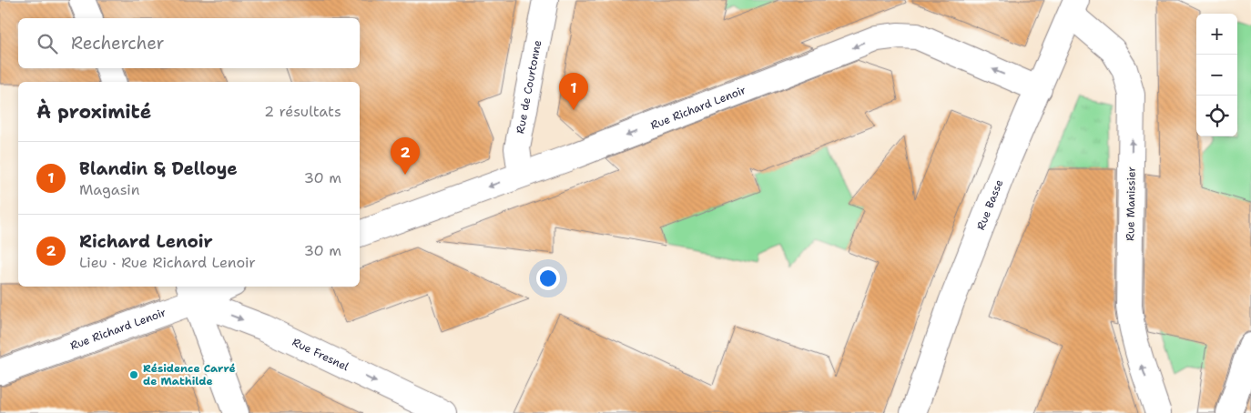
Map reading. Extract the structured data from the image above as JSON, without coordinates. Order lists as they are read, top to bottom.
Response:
{
  "streets": {
    "street": [
      "Rue de Courtonne",
      "Rue Richard Lenoir",
      "Rue Manissier",
      "Rue Basse",
      "Rue Fresnel"
    ]
  },
  "crossings": [
    ["Rue de Courtonne", "Rue Richard Lenoir"],
    ["Rue Richard Lenoir", "Rue Basse"],
    ["Rue Richard Lenoir", "Rue Fresnel"],
    ["Rue Manissier", "Rue Basse"]
  ],
  "one_way": ["Rue Richard Lenoir", "Rue Manissier", "Rue Fresnel"],
  "places": ["Résidence Carré de Mathilde"],
  "page": {
    "map_buttons": ["+", "−"],
    "search": "Rechercher",
    "pins": ["1", "2"],
    "heading": ["À proximité", "2 résultats"],
    "list": [
      {
        "mark": "1",
        "name": "Blandin & Delloye",
        "note": "Magasin",
        "value": "30 m"
      },
      {
        "mark": "2",
        "name": "Richard Lenoir",
        "note": "Lieu · Rue Richard Lenoir",
        "value": "30 m"
      }
    ]
  }
}
